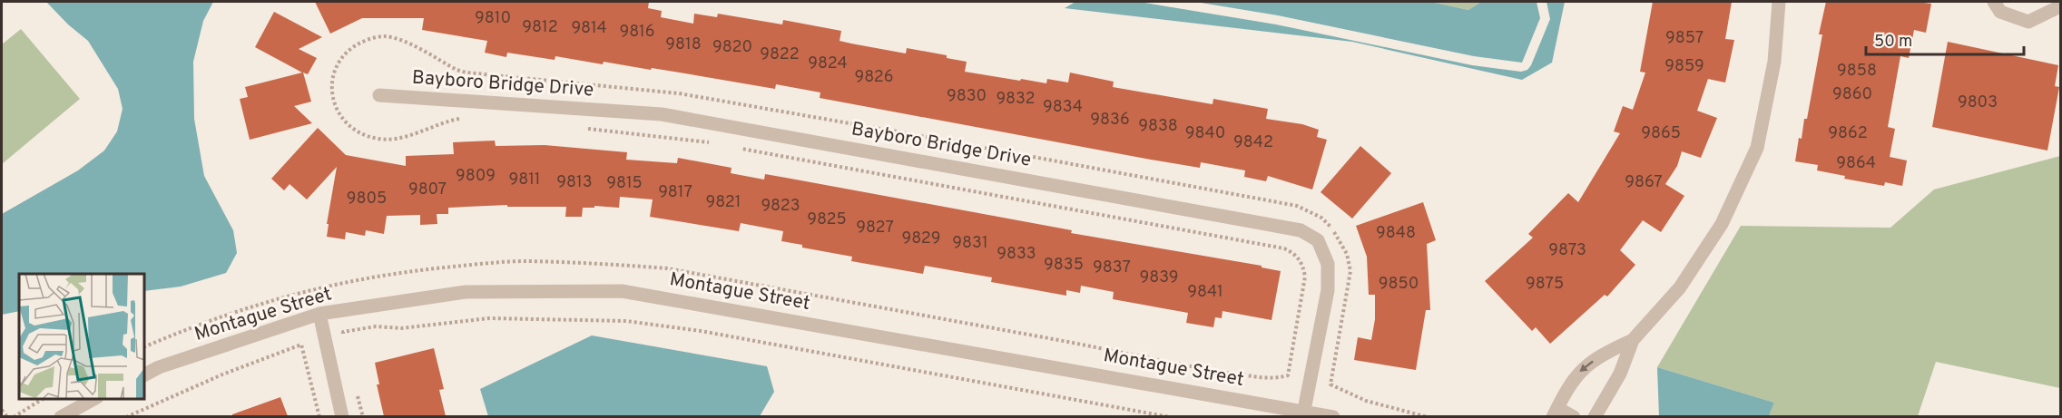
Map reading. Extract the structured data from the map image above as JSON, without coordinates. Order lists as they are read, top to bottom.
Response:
{
  "streets": {
    "street": ["Bayboro Bridge Drive", "Montague Street"]
  },
  "crossings": [
    ["Bayboro Bridge Drive", "Montague Street"]
  ],
  "house_numbers": [
    "9810",
    "9812",
    "9814",
    "9816",
    "9857",
    "9818",
    "9820",
    "9822",
    "9824",
    "9859",
    "9858",
    "9826",
    "9860",
    "9830",
    "9832",
    "9803",
    "9834",
    "9836",
    "9838",
    "9840",
    "9865",
    "9862",
    "9842",
    "9864",
    "9809",
    "9811",
    "9813",
    "9867",
    "9815",
    "9807",
    "9817",
    "9805",
    "9821",
    "9823",
    "9825",
    "9827",
    "9848",
    "9829",
    "9831",
    "9873",
    "9833",
    "9835",
    "9837",
    "9839",
    "9850",
    "9875",
    "9841"
  ],
  "scale_bar": "50 m"
}
